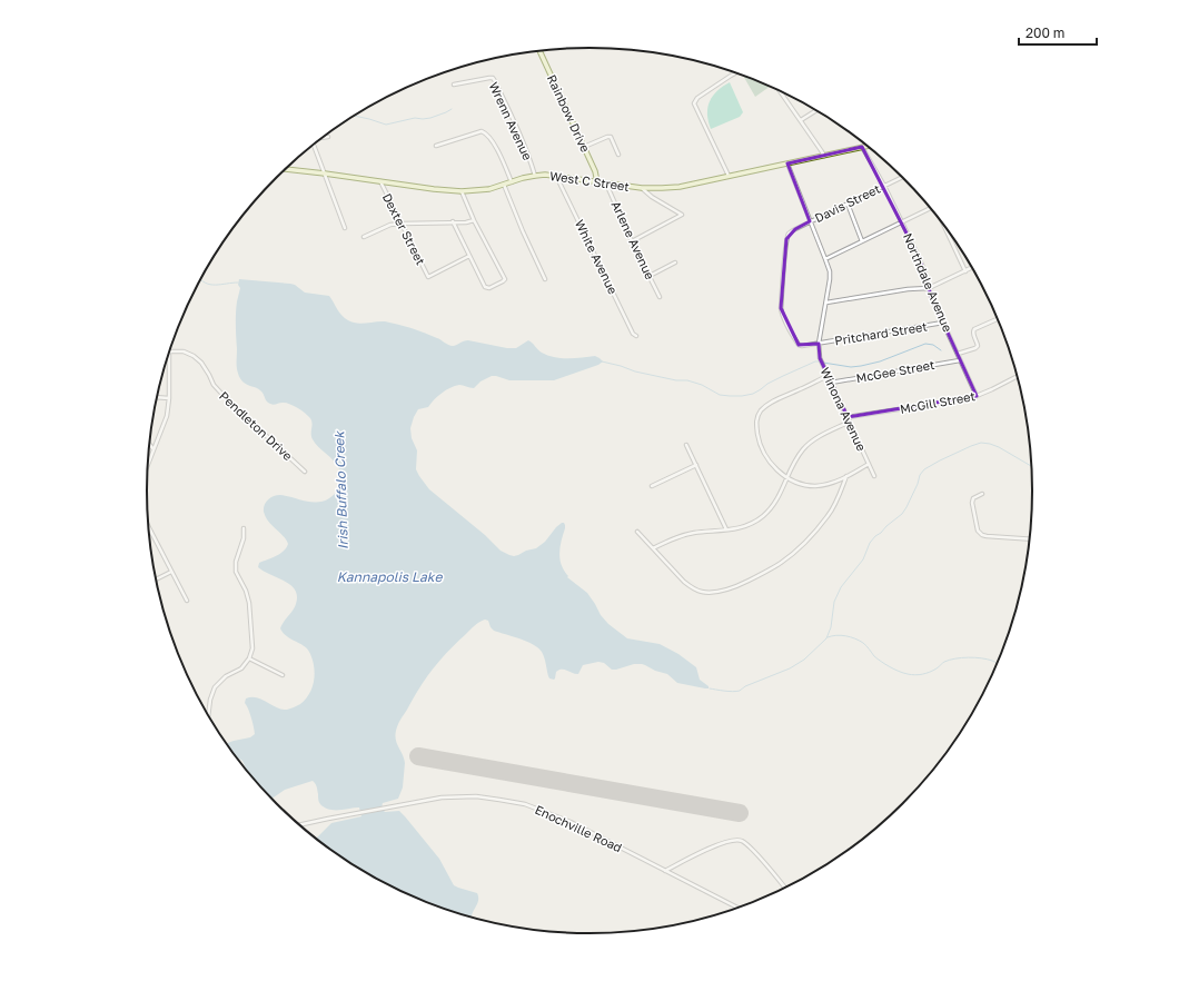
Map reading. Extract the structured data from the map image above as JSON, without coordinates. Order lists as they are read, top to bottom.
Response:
{
  "streets": {
    "main road": ["Rainbow Drive", "West C Street"],
    "street": [
      "Wrenn Avenue",
      "Davis Street",
      "Dexter Street",
      "Arlene Avenue",
      "White Avenue",
      "Northdale Avenue",
      "Pritchard Street",
      "McGee Street",
      "McGill Street",
      "Winona Avenue",
      "Pendleton Drive",
      "Enochville Road"
    ]
  },
  "crossings": [
    ["Rainbow Drive", "West C Street"],
    ["Wrenn Avenue", "West C Street"],
    ["West C Street", "Dexter Street"],
    ["West C Street", "Arlene Avenue"],
    ["West C Street", "White Avenue"],
    ["West C Street", "Northdale Avenue"],
    ["West C Street", "Winona Avenue"],
    ["Davis Street", "Northdale Avenue"],
    ["Davis Street", "Pritchard Street"],
    ["Davis Street", "Winona Avenue"],
    ["Northdale Avenue", "Pritchard Street"],
    ["Northdale Avenue", "McGee Street"],
    ["Northdale Avenue", "McGill Street"],
    ["Pritchard Street", "Winona Avenue"],
    ["McGee Street", "Winona Avenue"],
    ["McGill Street", "Winona Avenue"]
  ],
  "water": ["Irish Buffalo Creek", "Kannapolis Lake"],
  "scale_bar": "200 m"
}
